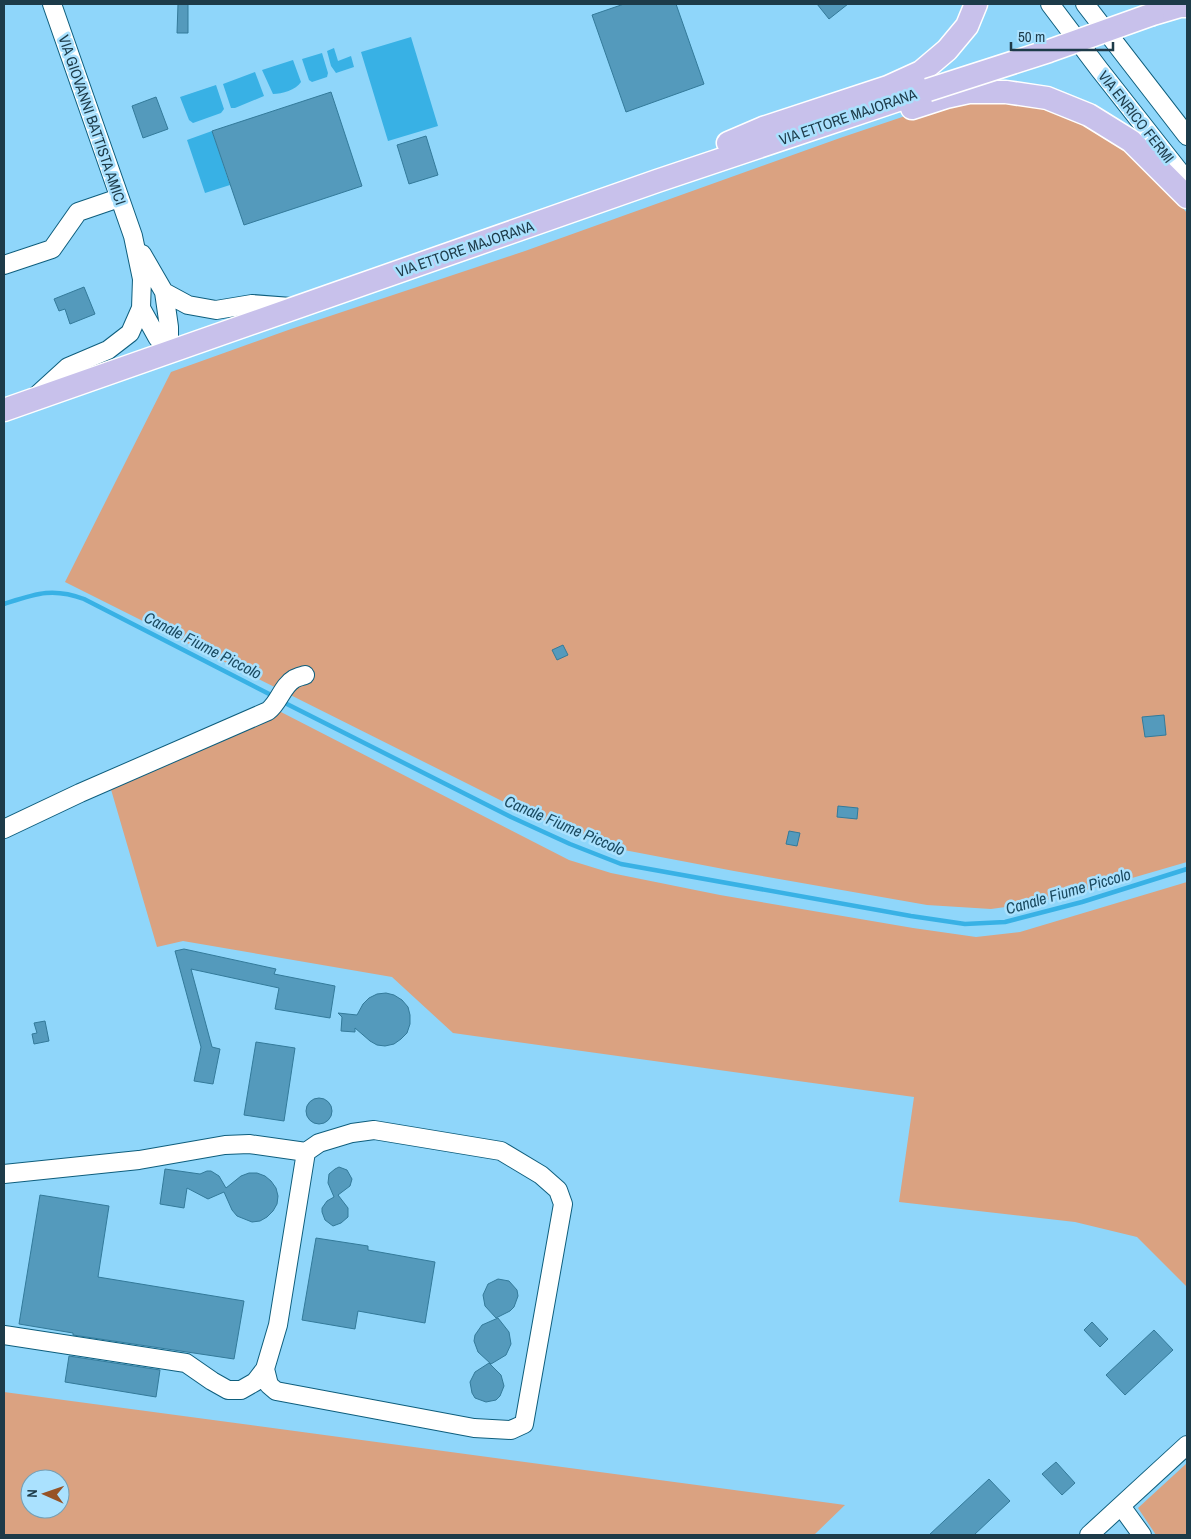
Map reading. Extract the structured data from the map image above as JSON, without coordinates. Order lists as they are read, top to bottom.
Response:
{
  "streets": {
    "main road": ["VIA ETTORE MAJORANA"],
    "street": ["VIA ENRICO FERMI", "VIA GIOVANNI BATTISTA AMICI"]
  },
  "crossings": [
    ["VIA ETTORE MAJORANA", "VIA GIOVANNI BATTISTA AMICI"]
  ],
  "water": ["Canale Fiume Piccolo"],
  "scale_bar": "50 m",
  "north": "left"
}
